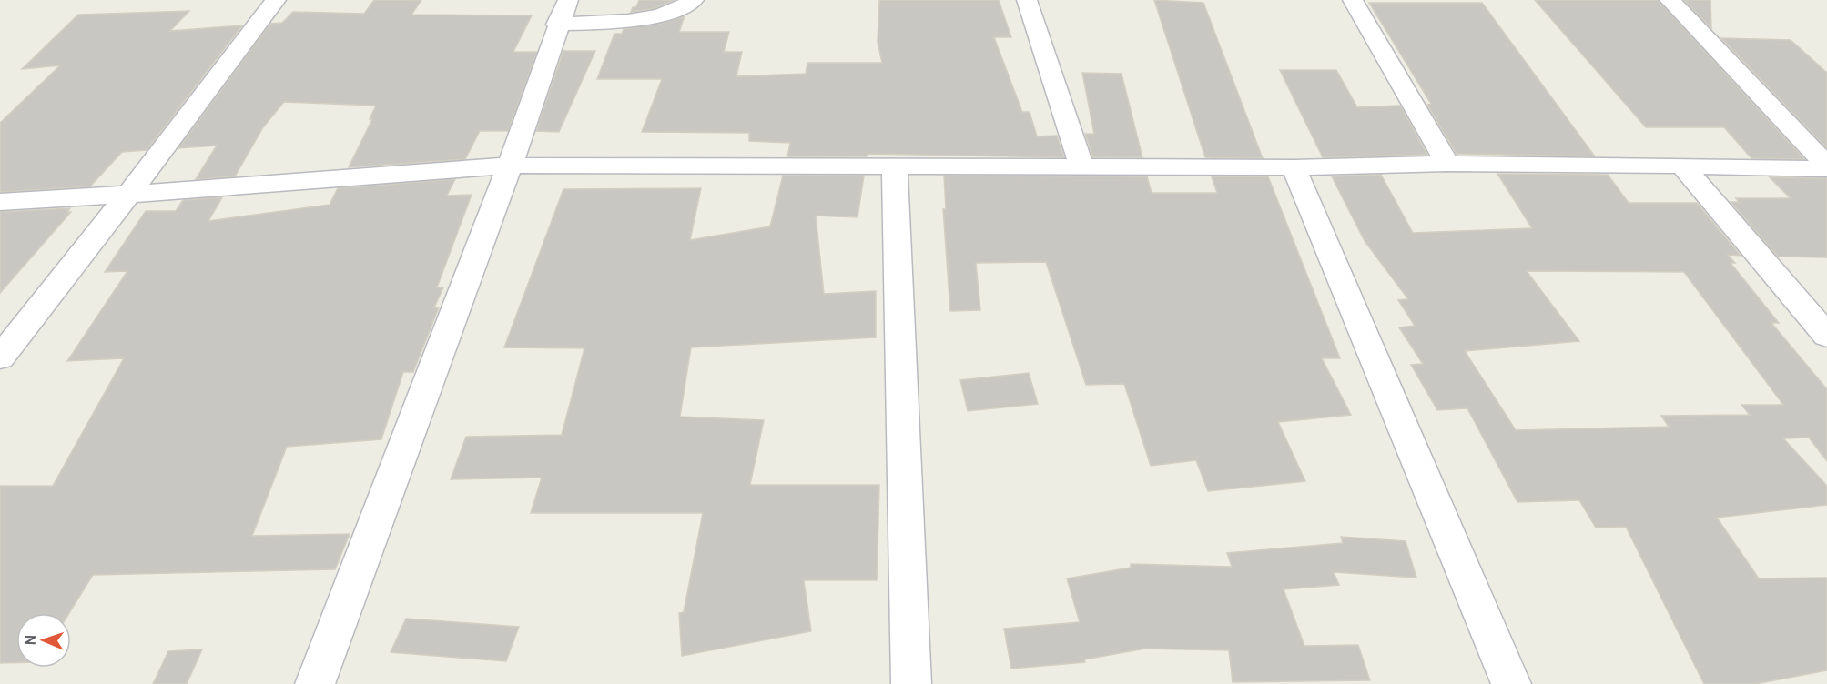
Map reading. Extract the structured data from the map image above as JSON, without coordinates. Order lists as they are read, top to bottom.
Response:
{
  "north": "left"
}
